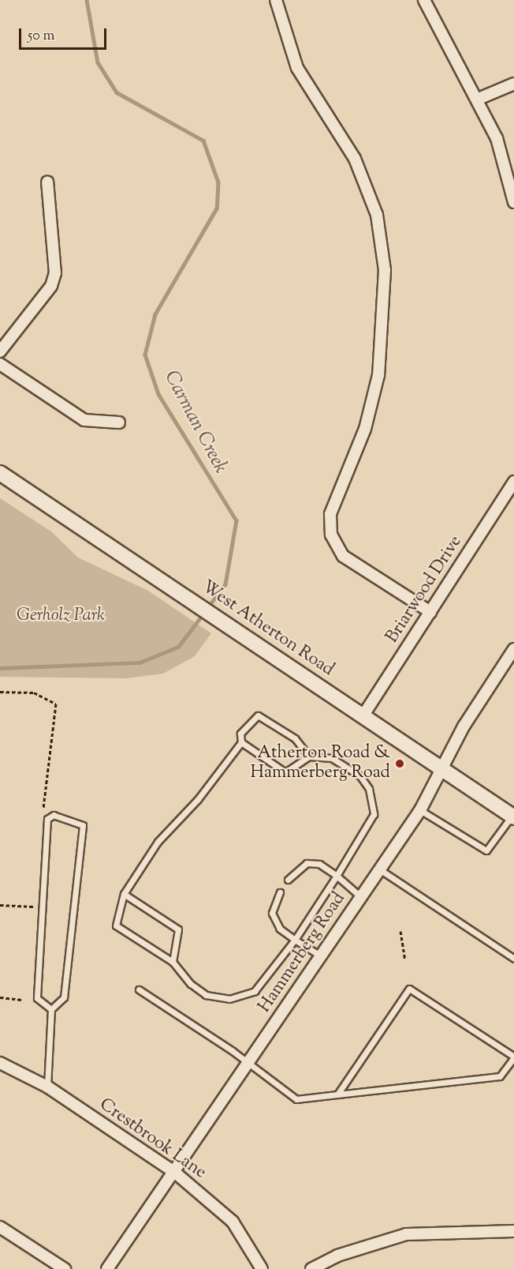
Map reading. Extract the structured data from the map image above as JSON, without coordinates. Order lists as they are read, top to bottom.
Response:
{
  "streets": {
    "street": [
      "Briarwood Drive",
      "West Atherton Road",
      "Hammerberg Road",
      "Crestbrook Lane"
    ]
  },
  "crossings": [
    ["Briarwood Drive", "West Atherton Road"],
    ["West Atherton Road", "Hammerberg Road"],
    ["Hammerberg Road", "Crestbrook Lane"]
  ],
  "water": ["Carman Creek"],
  "parks": ["Gerholz Park"],
  "places": ["Atherton Road & Hammerberg Road"],
  "scale_bar": "50 m"
}
